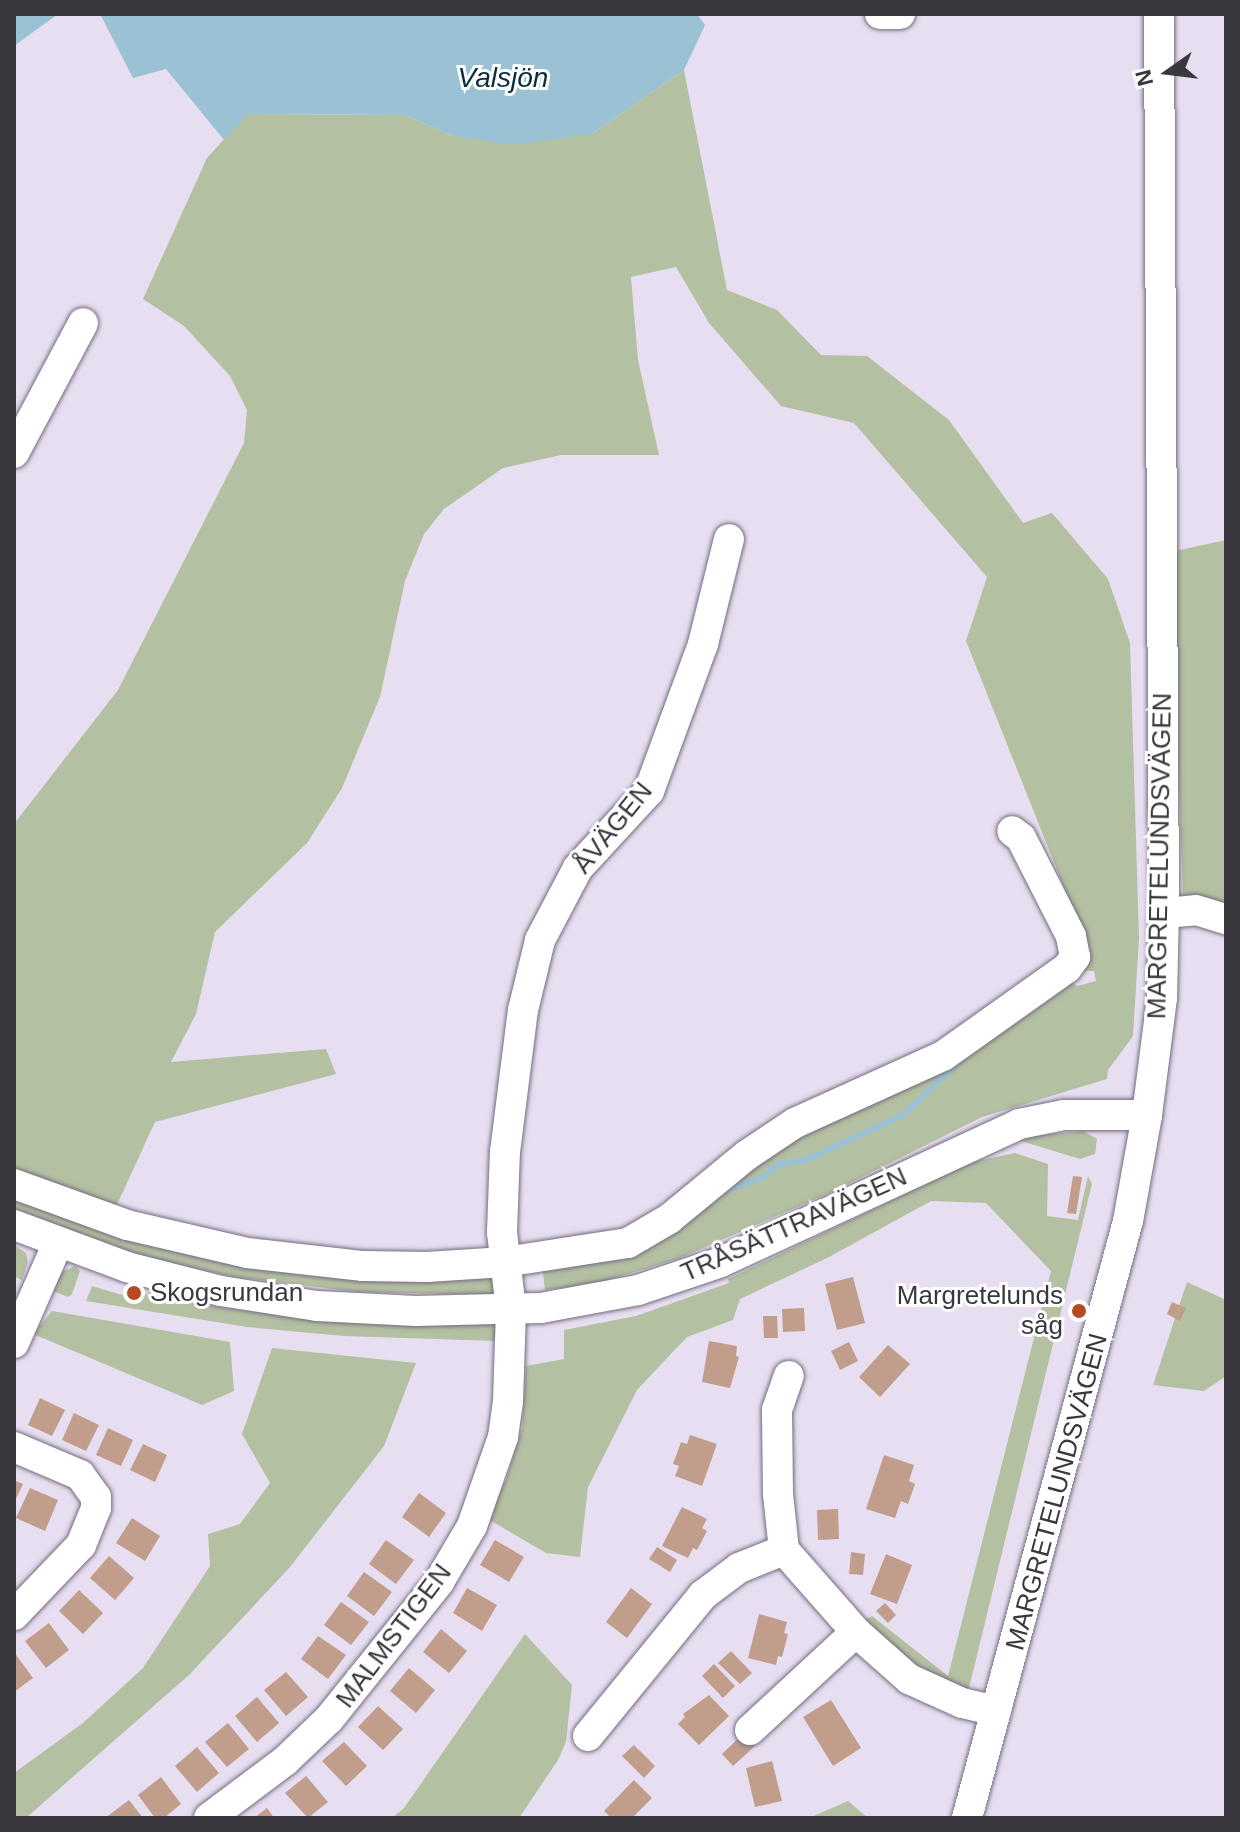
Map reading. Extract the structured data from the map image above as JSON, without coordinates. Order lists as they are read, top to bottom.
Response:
{
  "streets": {
    "street": [
      "ÅVÄGEN",
      "MARGRETELUNDSVÄGEN",
      "TRÅSÄTTRAVÄGEN",
      "MALMSTIGEN"
    ]
  },
  "crossings": [
    ["ÅVÄGEN", "TRÅSÄTTRAVÄGEN"],
    ["ÅVÄGEN", "MALMSTIGEN"],
    ["MARGRETELUNDSVÄGEN", "TRÅSÄTTRAVÄGEN"],
    ["TRÅSÄTTRAVÄGEN", "MALMSTIGEN"]
  ],
  "water": ["Valsjön"],
  "places": ["Skogsrundan", "Margretelunds såg"],
  "north": "left"
}
